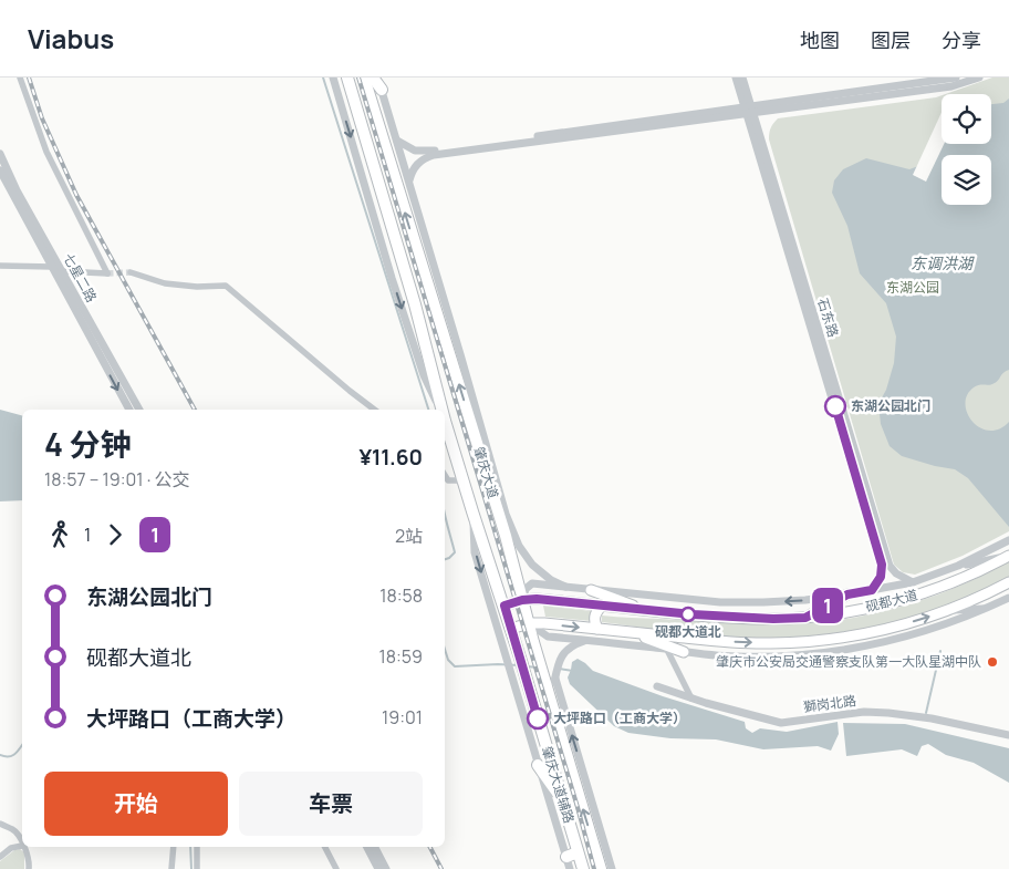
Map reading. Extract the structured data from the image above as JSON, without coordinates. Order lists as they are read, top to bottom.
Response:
{
  "streets": {
    "highway": ["肇庆大道"],
    "main road": ["砚都大道"],
    "street": [
      "七星二路",
      "石东路",
      "獅岗北路",
      "肇庆大道辅路"
    ]
  },
  "crossings": [
    ["肇庆大道", "砚都大道"],
    ["肇庆大道", "肇庆大道辅路"]
  ],
  "water": ["东调洪湖"],
  "parks": ["东湖公园"],
  "places": [
    "东湖公园北门",
    "砚都大道北",
    "肇庆市公安局交通警察支队第一大队星湖中队",
    "大坪路口（工商大学）"
  ],
  "lines": ["bus line 1"],
  "page": {
    "header": "Viabus",
    "nav": ["地图", "图层", "分享"],
    "on_map": "1",
    "heading": ["4 分钟", "18:57 – 19:01 · 公交", "¥11.60"],
    "legs": ["1", "1", "2站"],
    "list": [
      {
        "name": "东湖公园北门",
        "value": "18:58"
      },
      {
        "name": "砚都大道北",
        "value": "18:59"
      },
      {
        "name": "大坪路口（工商大学）",
        "value": "19:01"
      }
    ],
    "buttons": ["开始", "车票"]
  }
}
